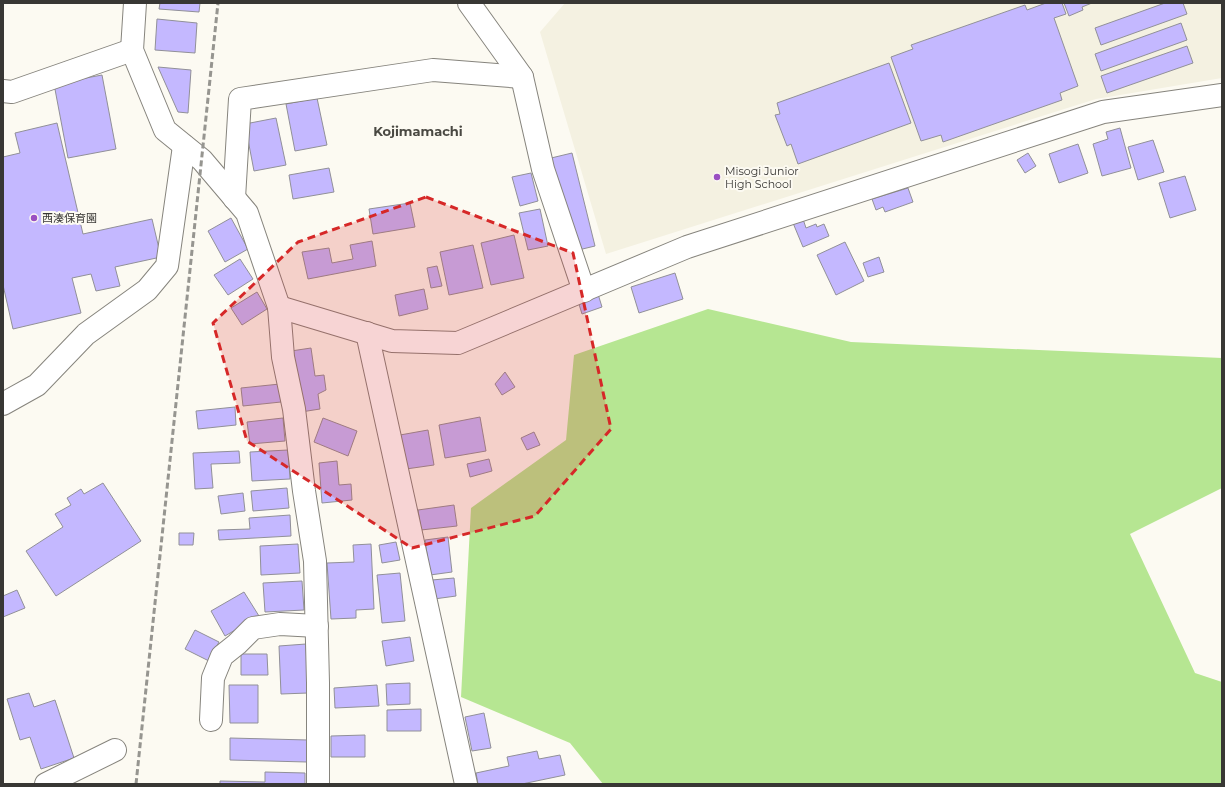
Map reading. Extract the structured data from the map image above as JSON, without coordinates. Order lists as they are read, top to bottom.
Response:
{
  "districts": ["Kojimamachi"],
  "places": ["Misogi Junior High School", "西湊保育園"]
}
